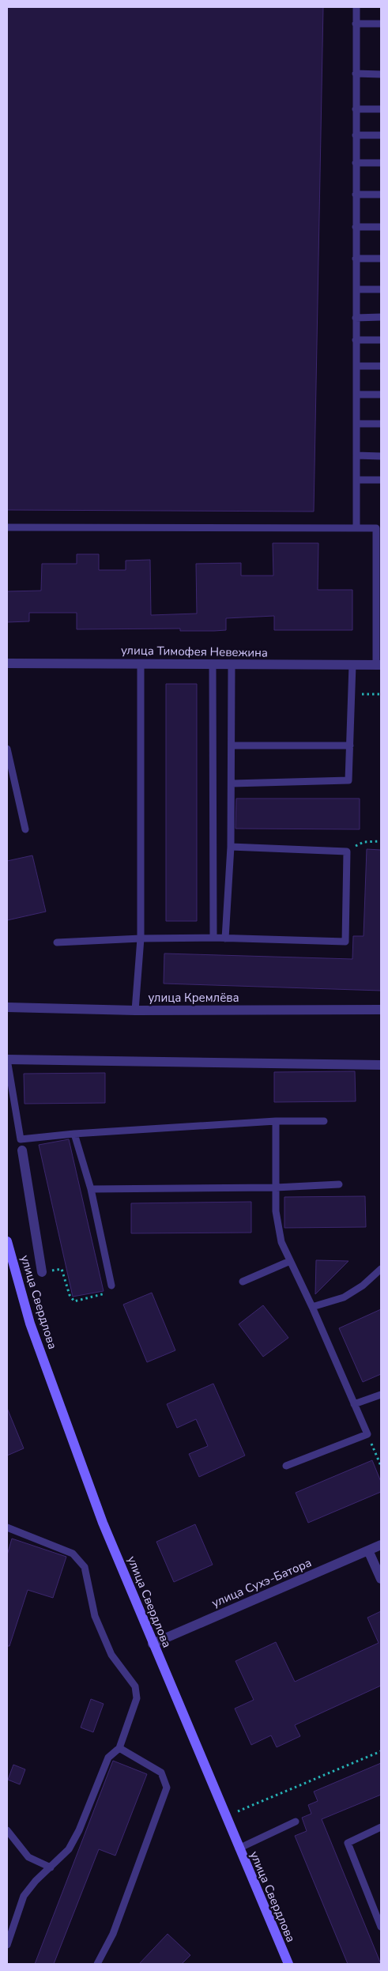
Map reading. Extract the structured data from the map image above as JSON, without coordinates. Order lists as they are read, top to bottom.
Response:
{
  "streets": {
    "main road": ["улица Свердлова"],
    "street": ["улица Тимофея Невежина", "улица Кремлёва", "улица Сухэ-Батора"]
  },
  "crossings": [
    ["улица Свердлова", "улица Сухэ-Батора"]
  ]
}
